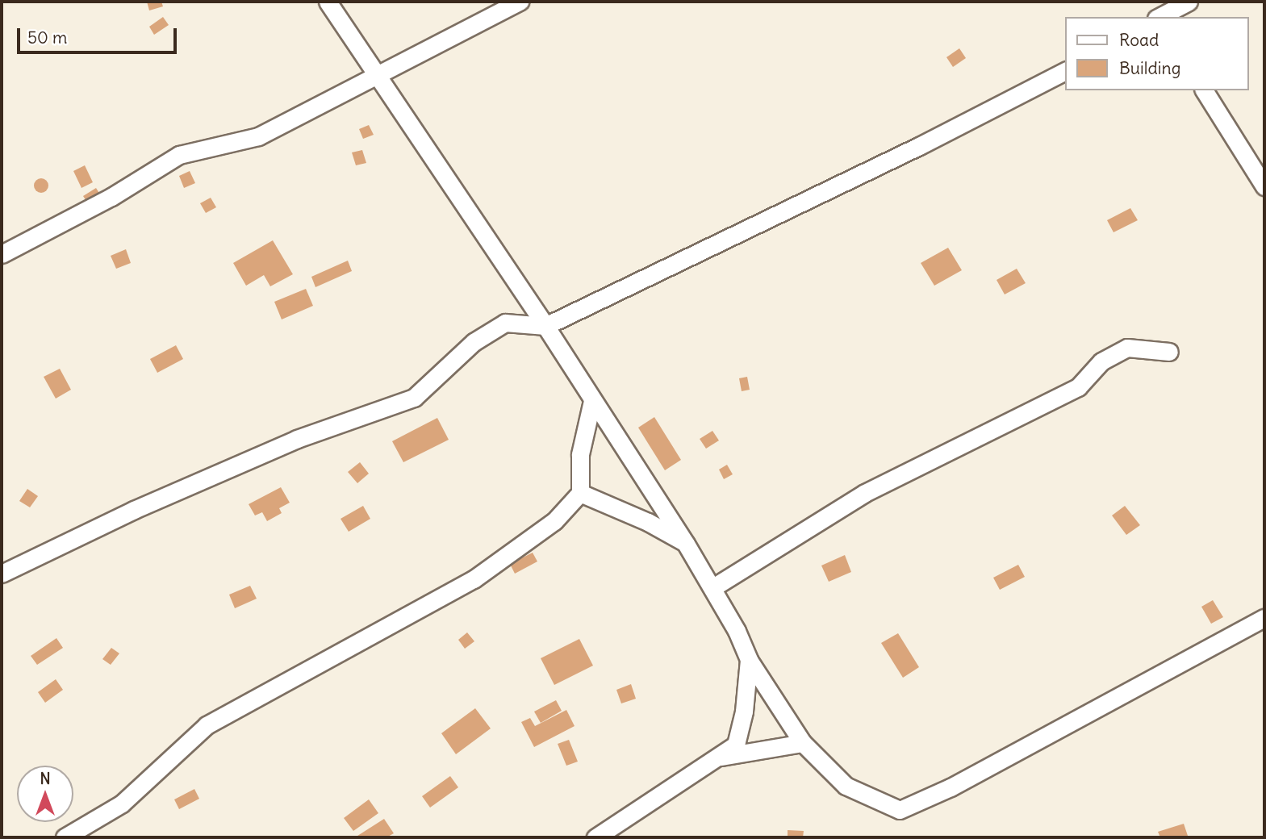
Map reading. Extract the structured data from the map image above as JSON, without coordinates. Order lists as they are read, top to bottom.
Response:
{
  "legend": ["Road", "Building"],
  "scale_bar": "50 m",
  "north": "top"
}
